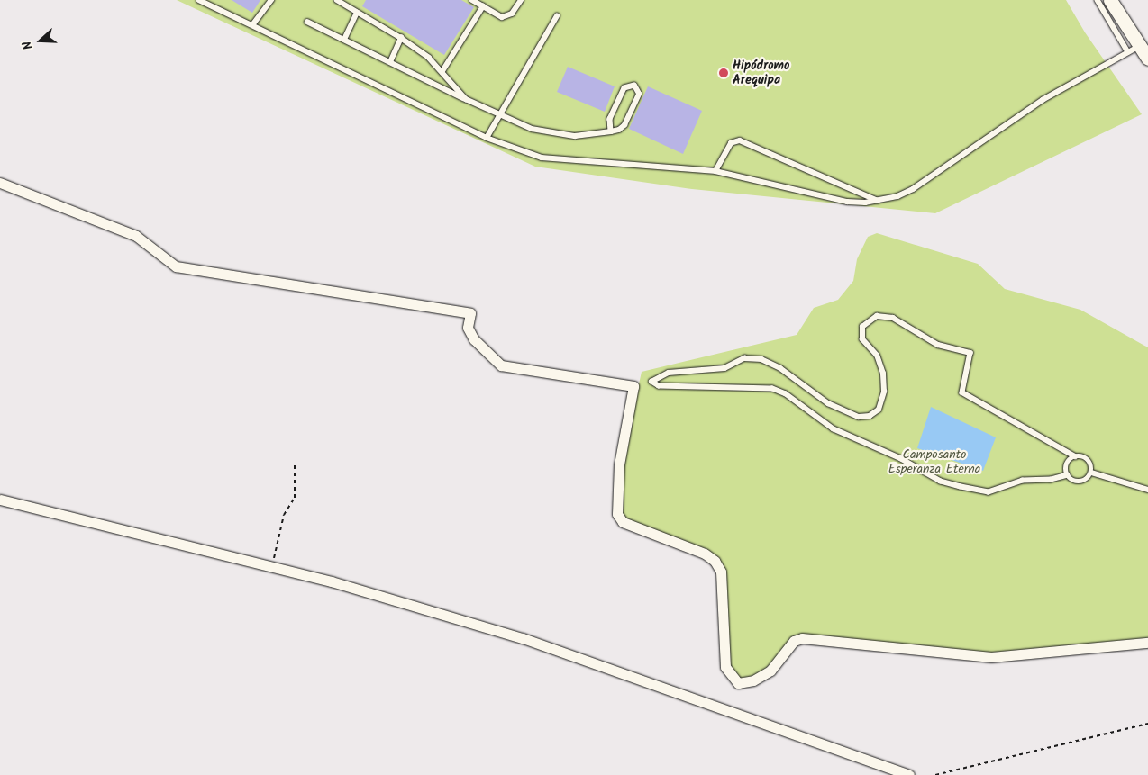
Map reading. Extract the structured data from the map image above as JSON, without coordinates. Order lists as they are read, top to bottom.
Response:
{
  "parks": ["Camposanto Esperanza Eterna"],
  "places": ["Hipódromo Arequipa"],
  "north": "left"
}
